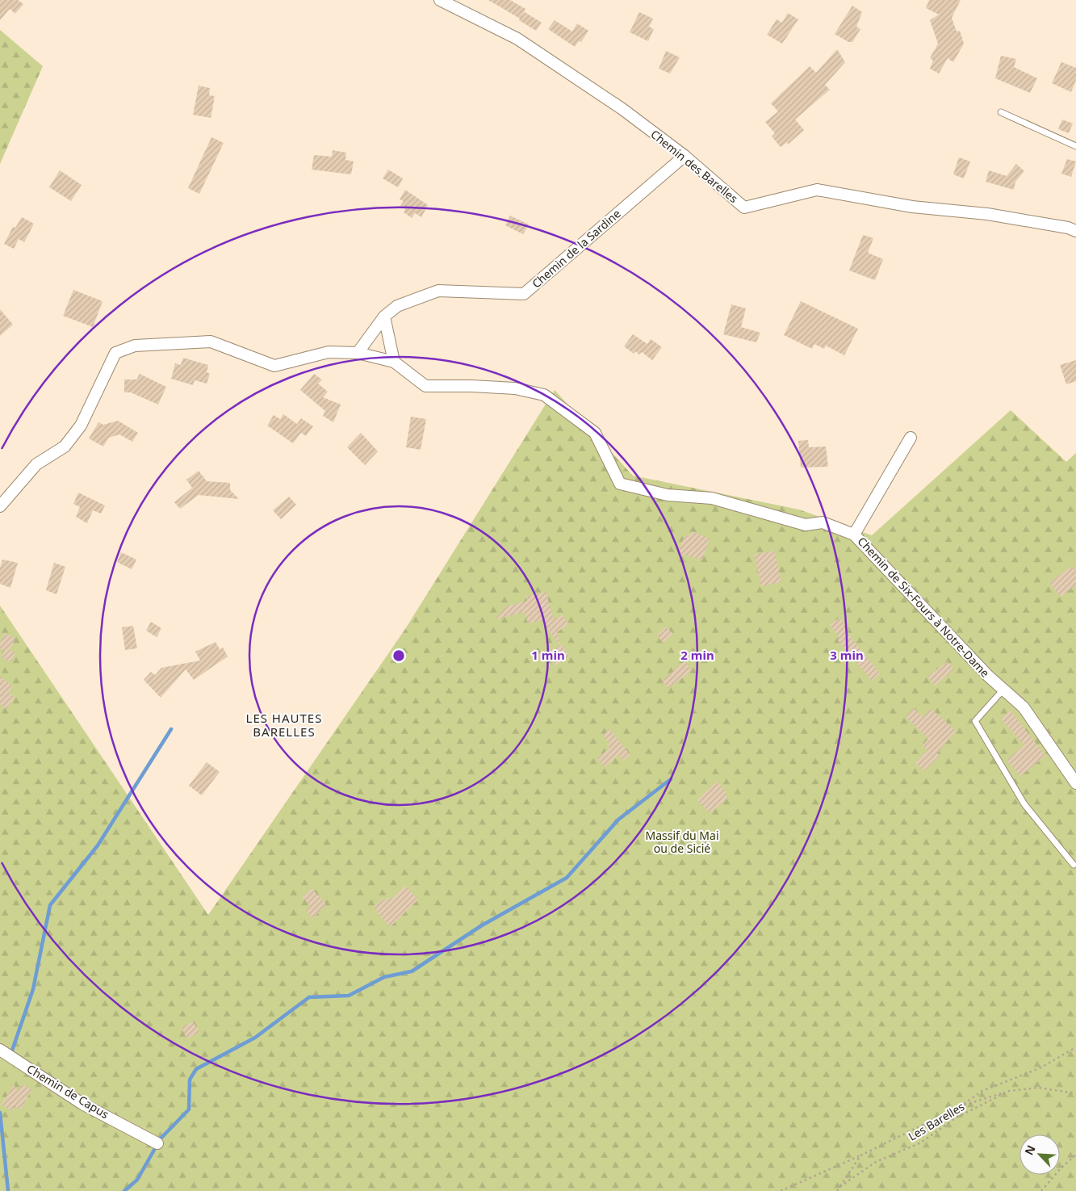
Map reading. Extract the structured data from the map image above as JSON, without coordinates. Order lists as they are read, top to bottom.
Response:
{
  "streets": {
    "street": [
      "Chemin des Barelles",
      "Chemin de la Sardine",
      "Chemin de Six-Fours à Notre-Dame",
      "Chemin de Capus"
    ],
    "path": ["Les Barelles"]
  },
  "crossings": [
    ["Chemin des Barelles", "Chemin de la Sardine"]
  ],
  "districts": ["LES HAUTES BARELLES"],
  "parks": ["Massif du Mai ou de Sicié"],
  "north": "top left",
  "rings": ["1 min", "2 min", "3 min"]
}
